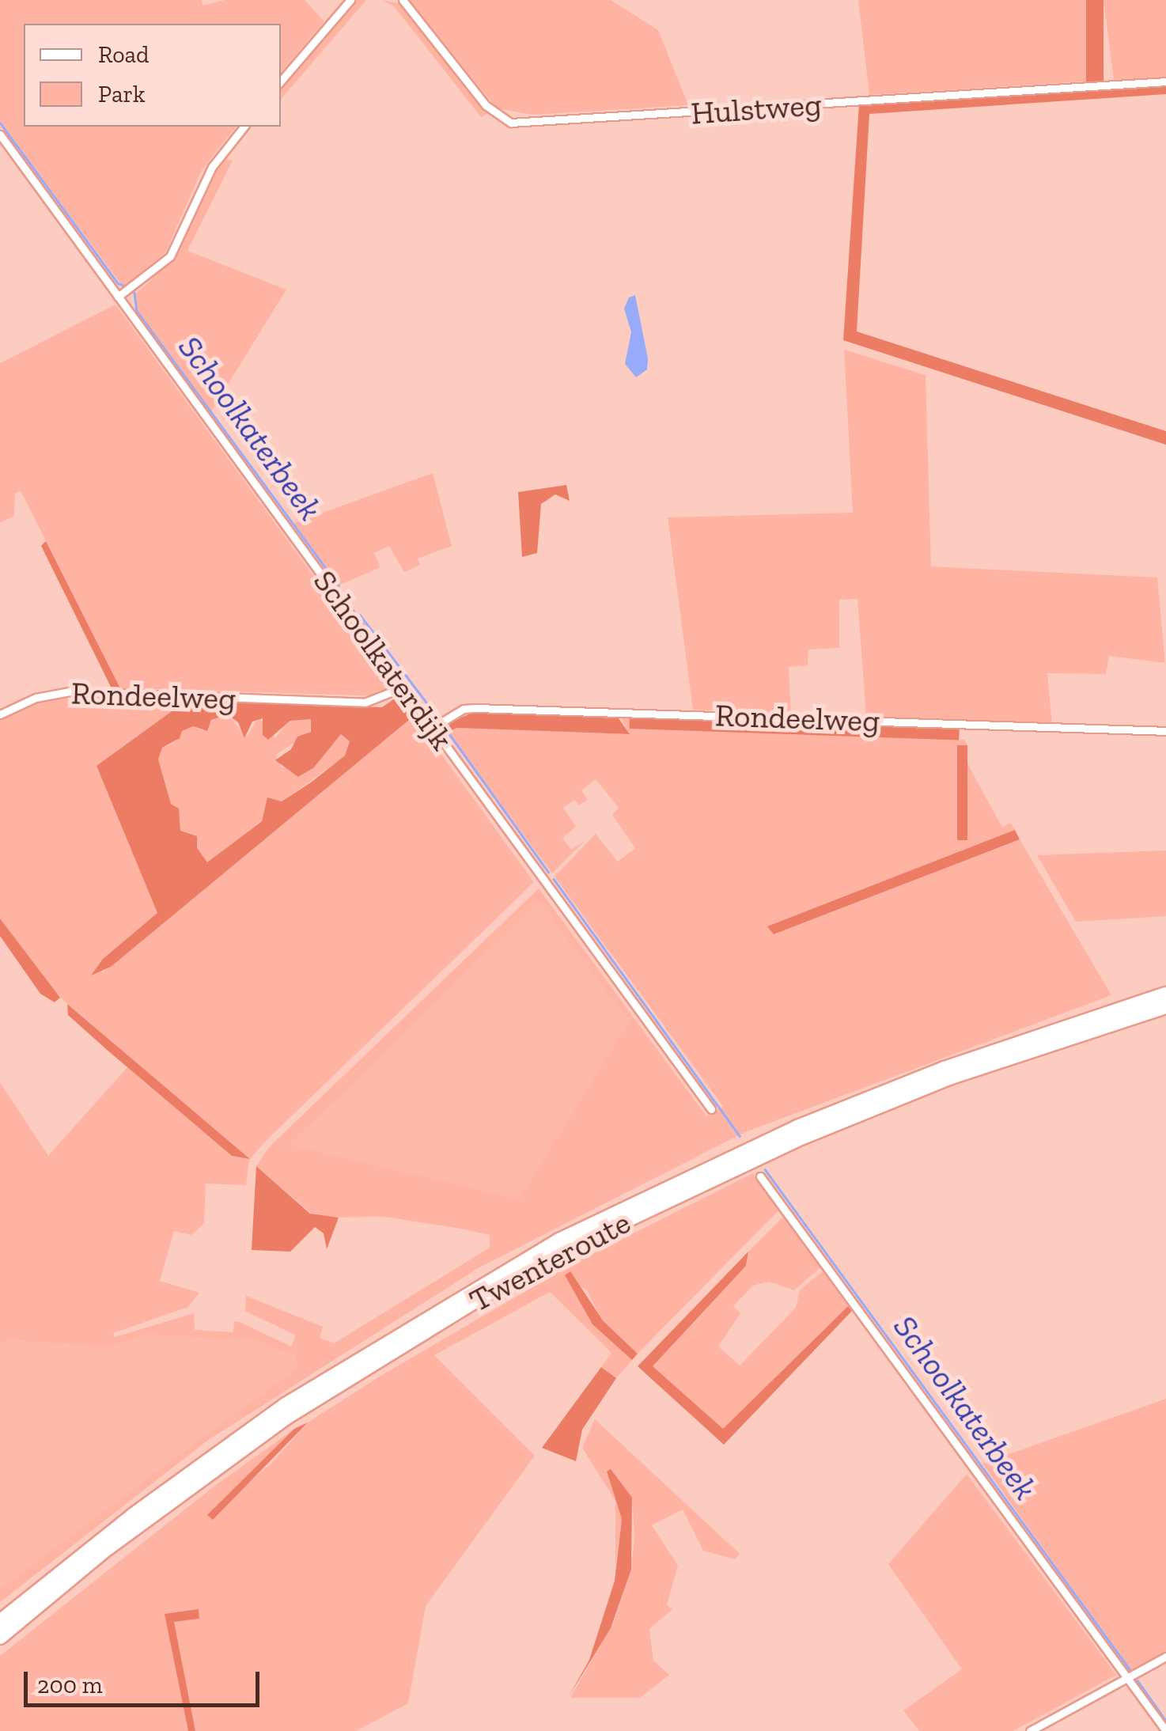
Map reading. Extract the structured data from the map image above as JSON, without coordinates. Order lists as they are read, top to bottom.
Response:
{
  "streets": {
    "highway": ["Twenteroute"],
    "street": ["Hulstweg", "Schoolkaterdijk", "Rondeelweg"]
  },
  "crossings": [
    ["Schoolkaterdijk", "Rondeelweg"]
  ],
  "water": ["Schoolkaterbeek"],
  "legend": ["Road", "Park"],
  "scale_bar": "200 m"
}
